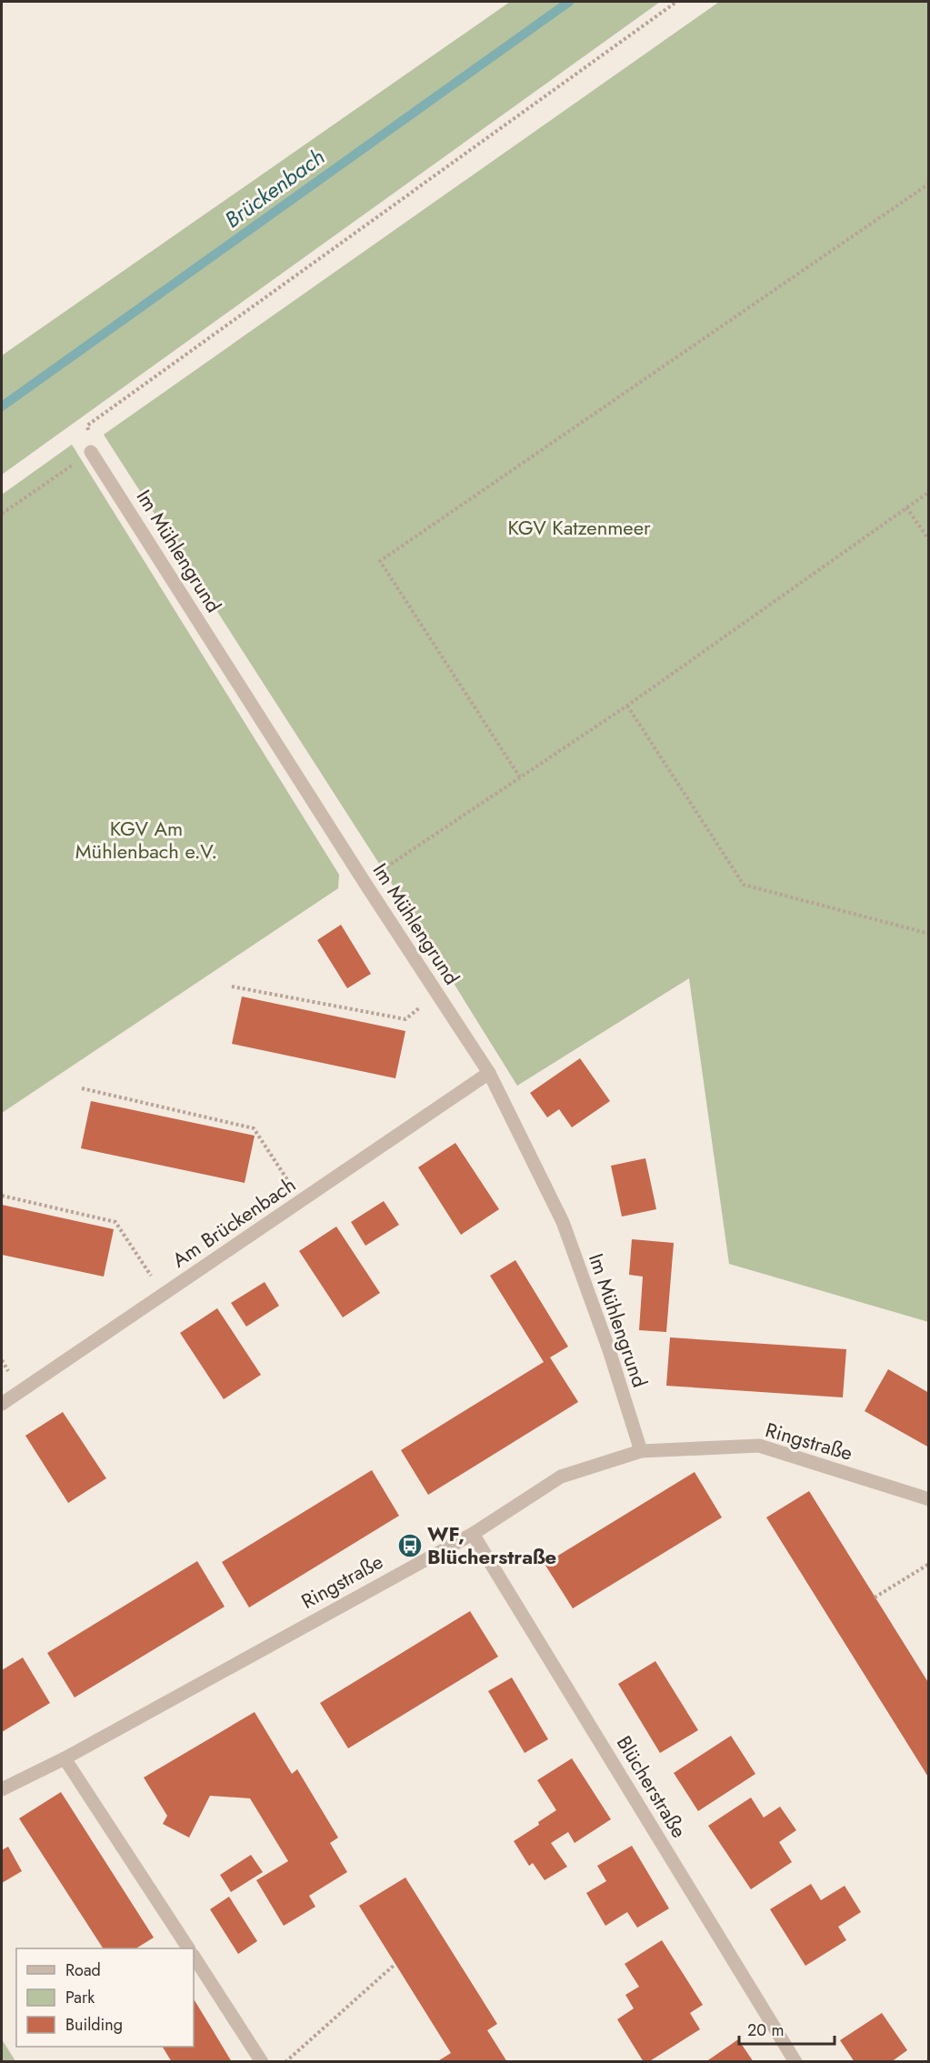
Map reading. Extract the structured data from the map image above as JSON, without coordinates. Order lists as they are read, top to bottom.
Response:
{
  "streets": {
    "street": [
      "Im Mühlengrund",
      "Am Brückenbach",
      "Ringstraße",
      "Blücherstraße"
    ]
  },
  "crossings": [
    ["Im Mühlengrund", "Am Brückenbach"],
    ["Im Mühlengrund", "Ringstraße"],
    ["Ringstraße", "Blücherstraße"]
  ],
  "water": ["Brückenbach"],
  "parks": ["KGV Katzenmeer", "KGV Am Mühlenbach e.V."],
  "places": {
    "bus stop": ["WF, Blücherstraße"]
  },
  "legend": ["Road", "Park", "Building"],
  "scale_bar": "20 m"
}
